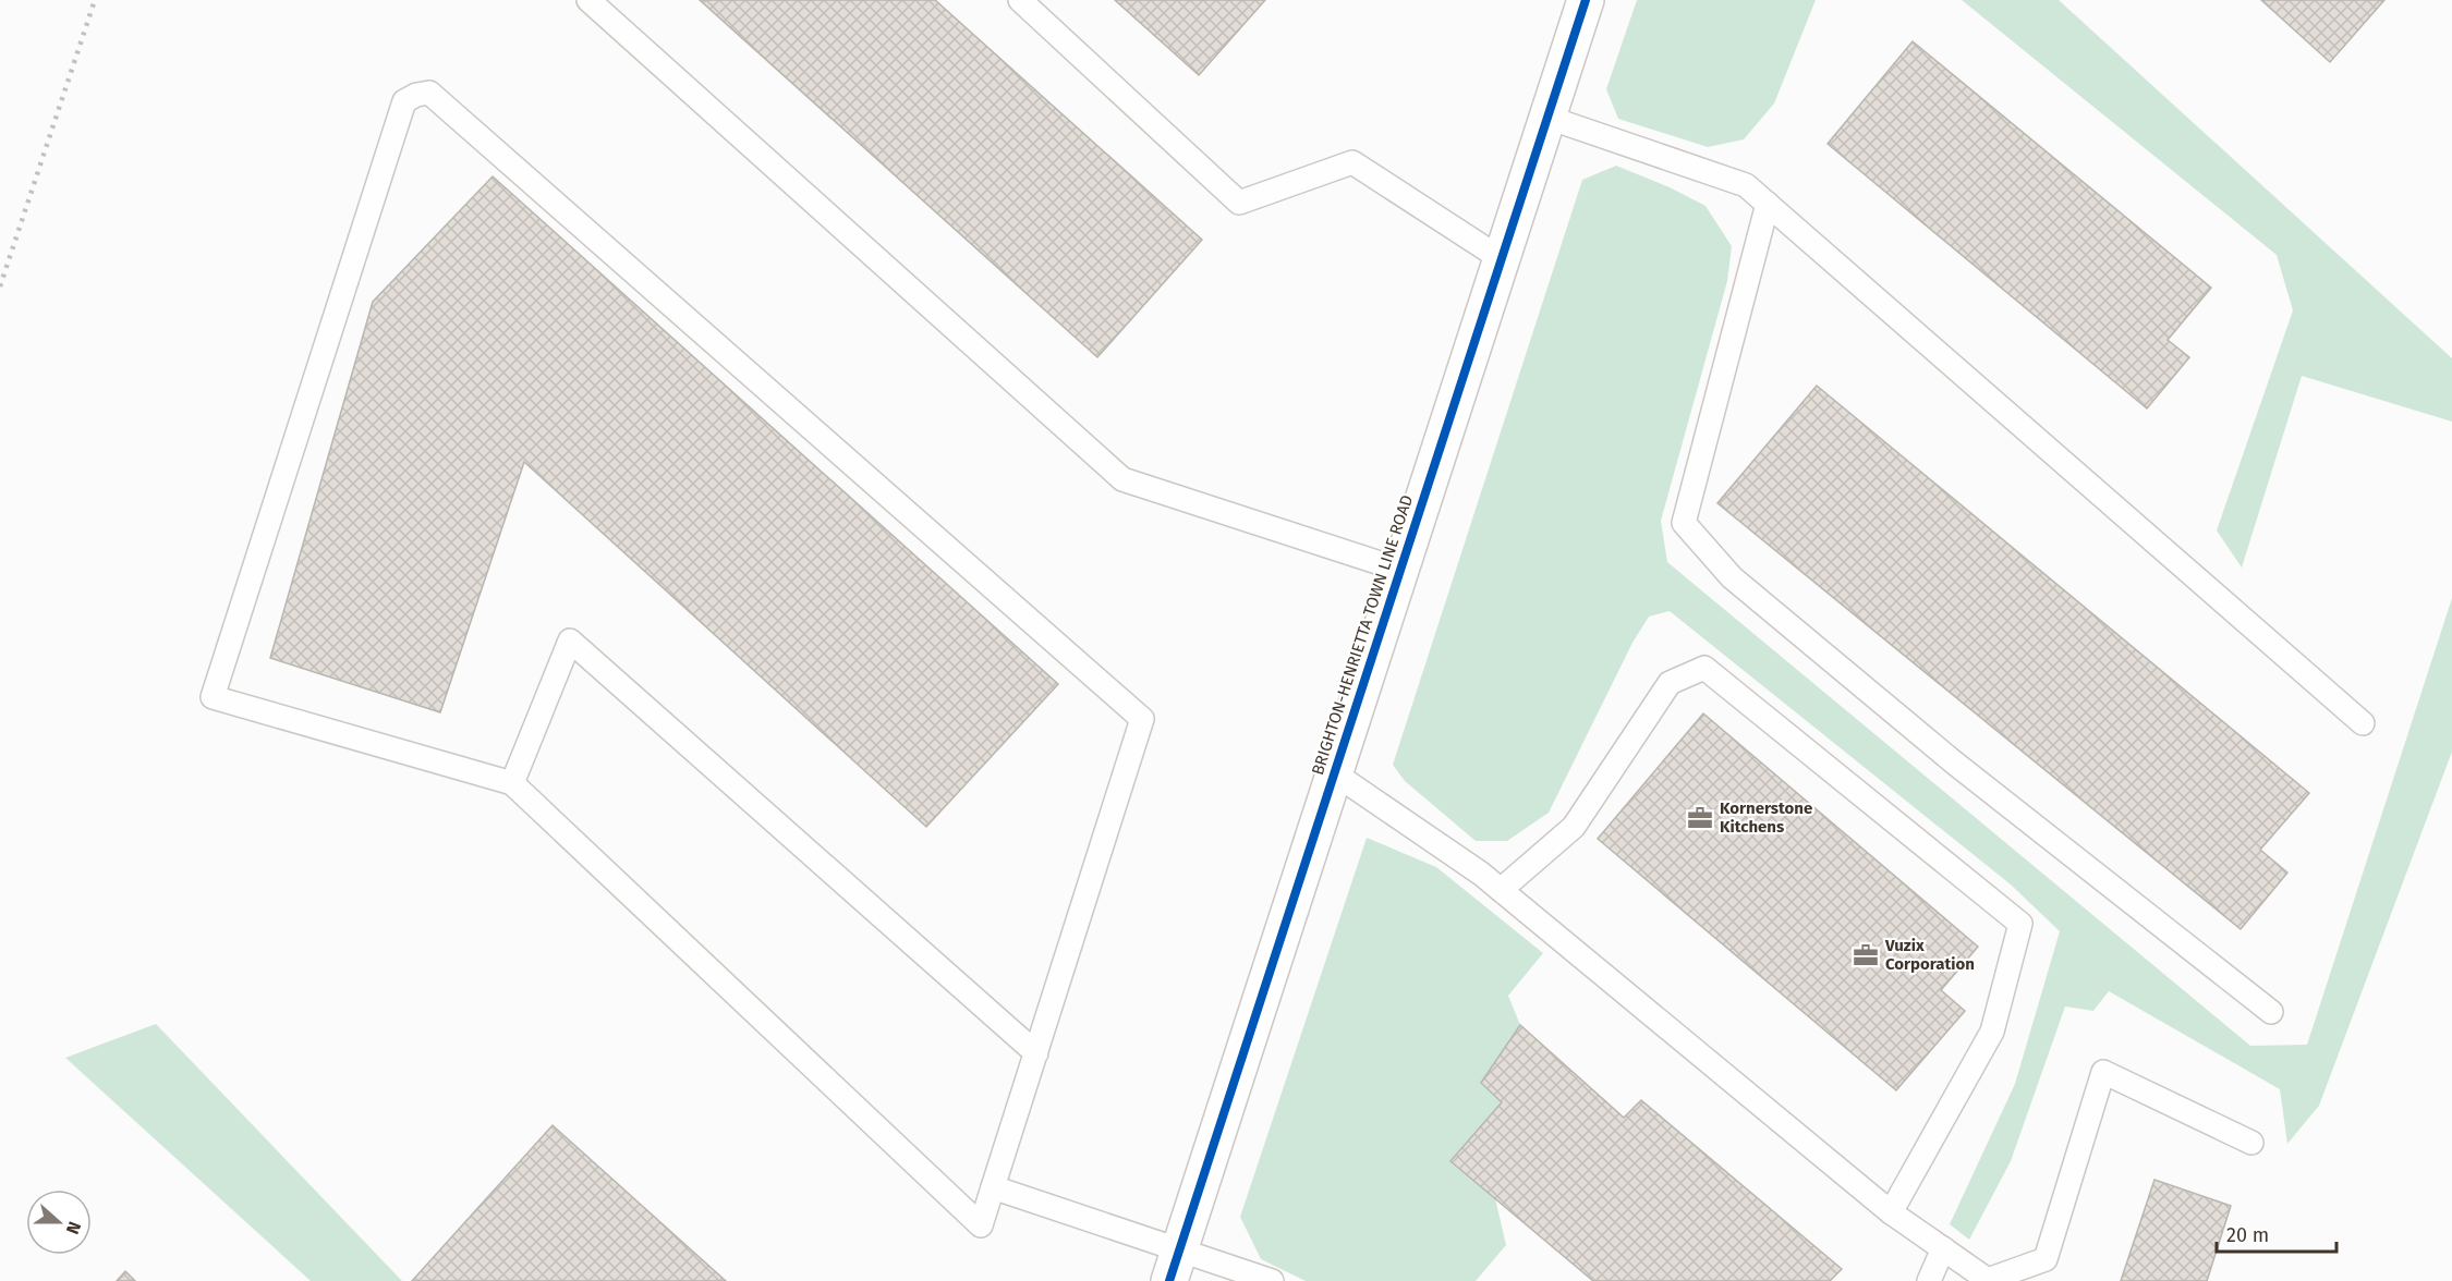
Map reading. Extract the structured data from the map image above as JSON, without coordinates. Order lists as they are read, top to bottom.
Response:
{
  "streets": {
    "street": ["BRIGHTON-HENRIETTA TOWN LINE ROAD"]
  },
  "places": {
    "office": ["Kornerstone Kitchens", "Vuzix Corporation"]
  },
  "scale_bar": "20 m",
  "north": "right"
}
